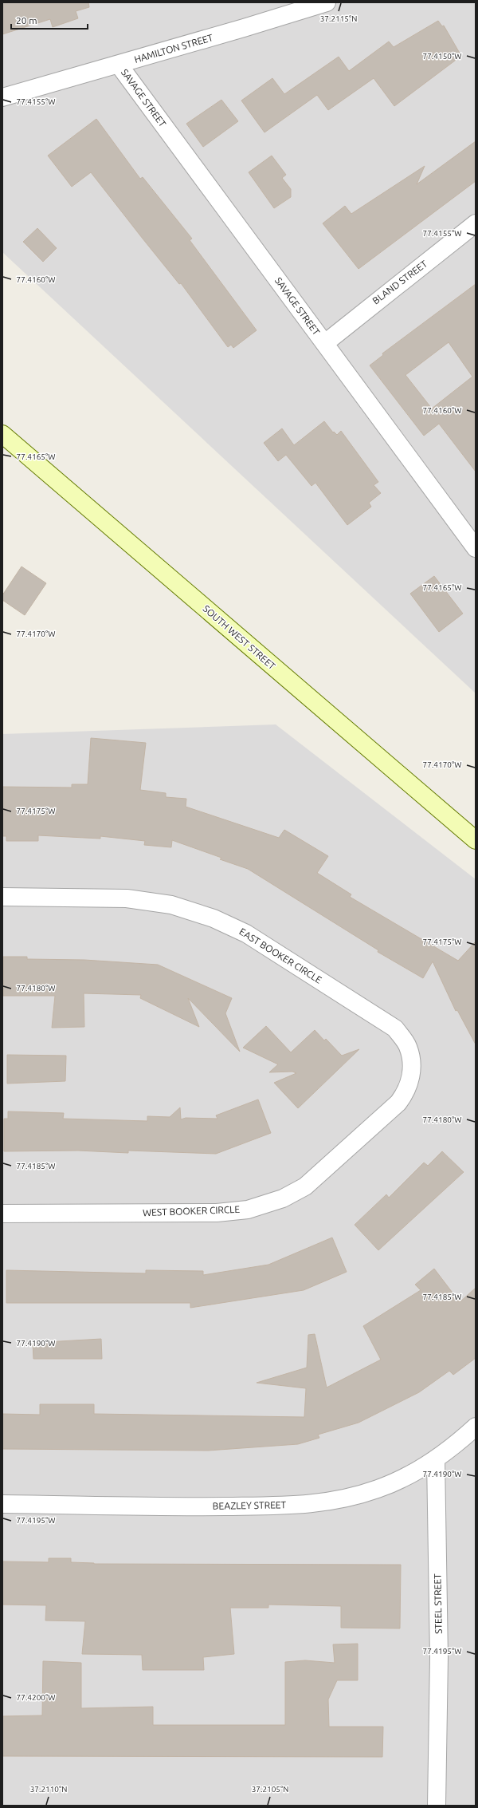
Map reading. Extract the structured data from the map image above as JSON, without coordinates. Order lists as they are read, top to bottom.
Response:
{
  "streets": {
    "street": [
      "HAMILTON STREET",
      "SAVAGE STREET",
      "BLAND STREET",
      "SOUTH WEST STREET",
      "EAST BOOKER CIRCLE",
      "WEST BOOKER CIRCLE",
      "BEAZLEY STREET",
      "STEEL STREET"
    ]
  },
  "crossings": [
    ["HAMILTON STREET", "SAVAGE STREET"],
    ["SAVAGE STREET", "BLAND STREET"],
    ["EAST BOOKER CIRCLE", "WEST BOOKER CIRCLE"],
    ["BEAZLEY STREET", "STEEL STREET"]
  ],
  "scale_bar": "20 m",
  "coordinates": [
    "37.2115°N",
    "77.4150°W",
    "77.4155°W",
    "77.4160°W",
    "77.4165°W",
    "77.4170°W",
    "77.4175°W",
    "77.4180°W",
    "77.4185°W",
    "77.4190°W",
    "77.4195°W",
    "77.4200°W",
    "37.2110°N",
    "37.2105°N"
  ]
}
